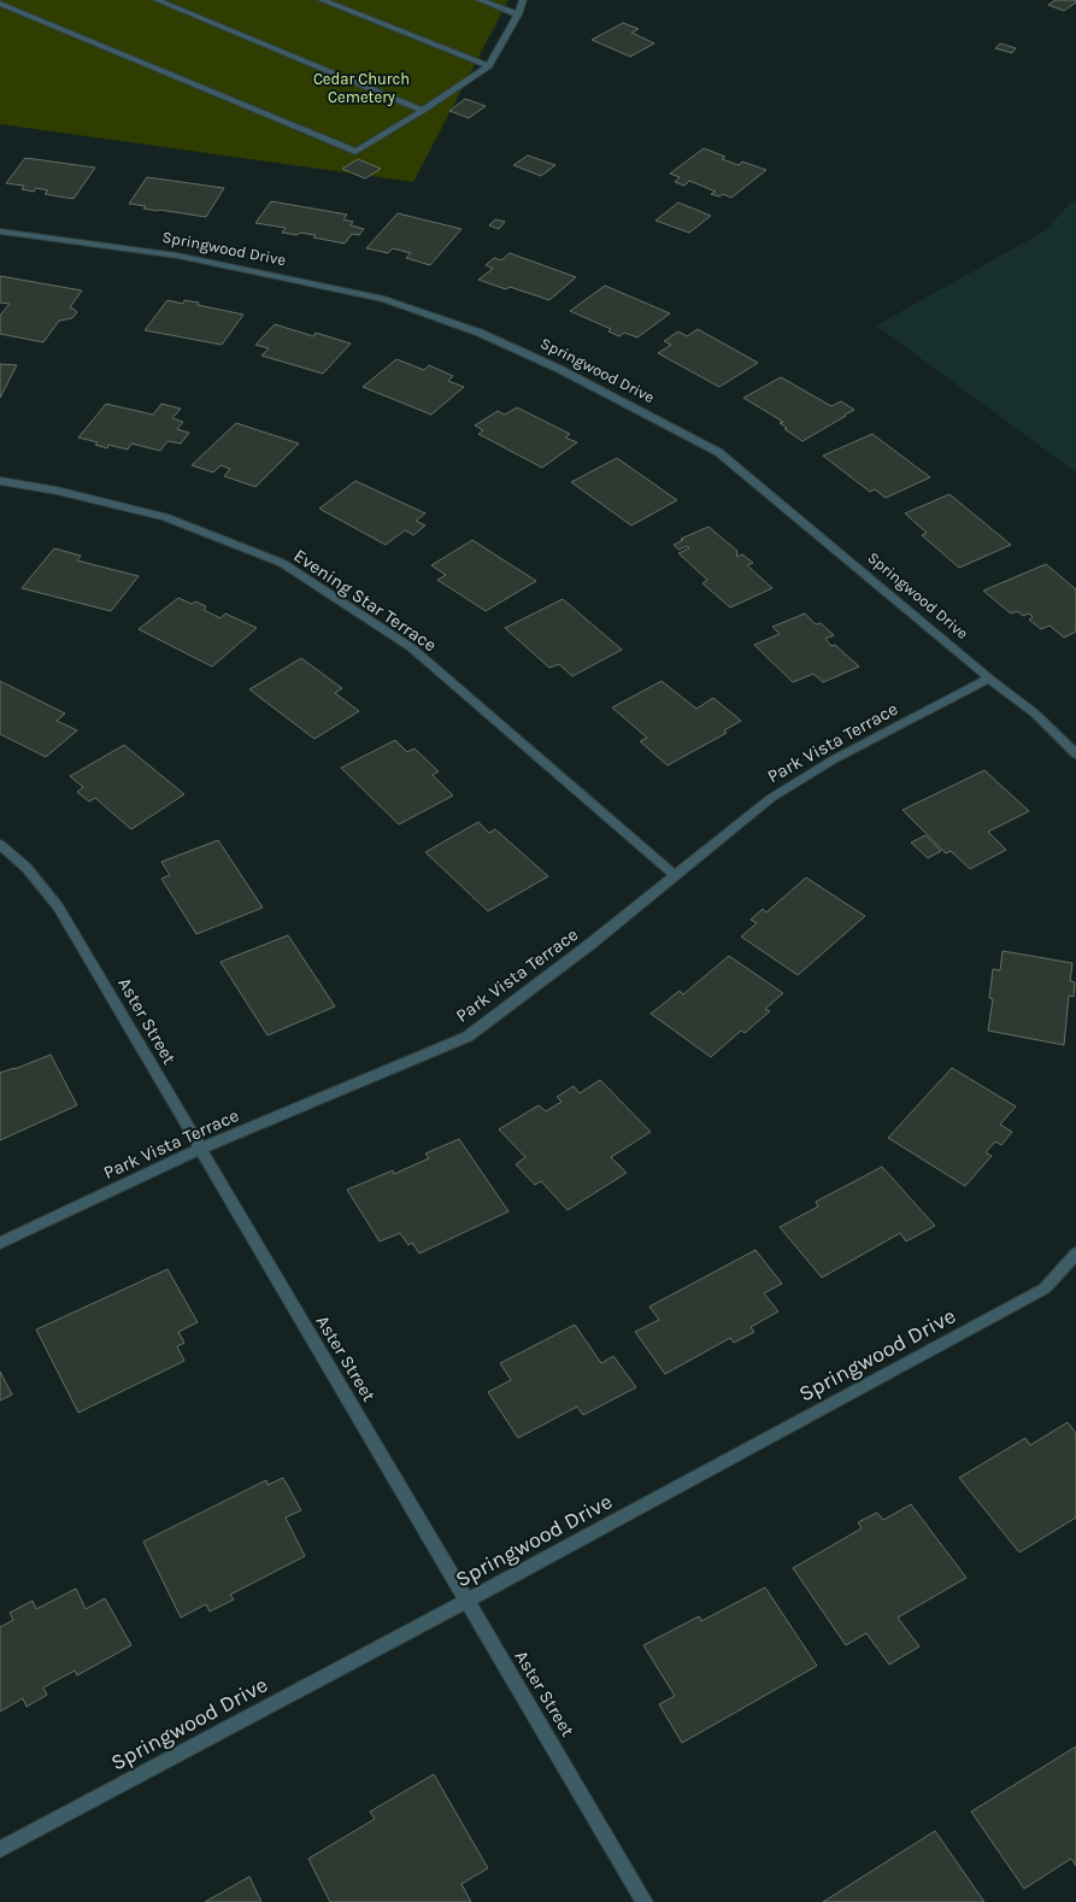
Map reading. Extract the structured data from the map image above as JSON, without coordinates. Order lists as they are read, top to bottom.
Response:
{
  "streets": {
    "street": [
      "Springwood Drive",
      "Evening Star Terrace",
      "Park Vista Terrace",
      "Aster Street"
    ]
  },
  "crossings": [
    ["Springwood Drive", "Park Vista Terrace"],
    ["Springwood Drive", "Aster Street"],
    ["Evening Star Terrace", "Park Vista Terrace"],
    ["Park Vista Terrace", "Aster Street"]
  ],
  "parks": ["Cedar Church Cemetery"]
}
